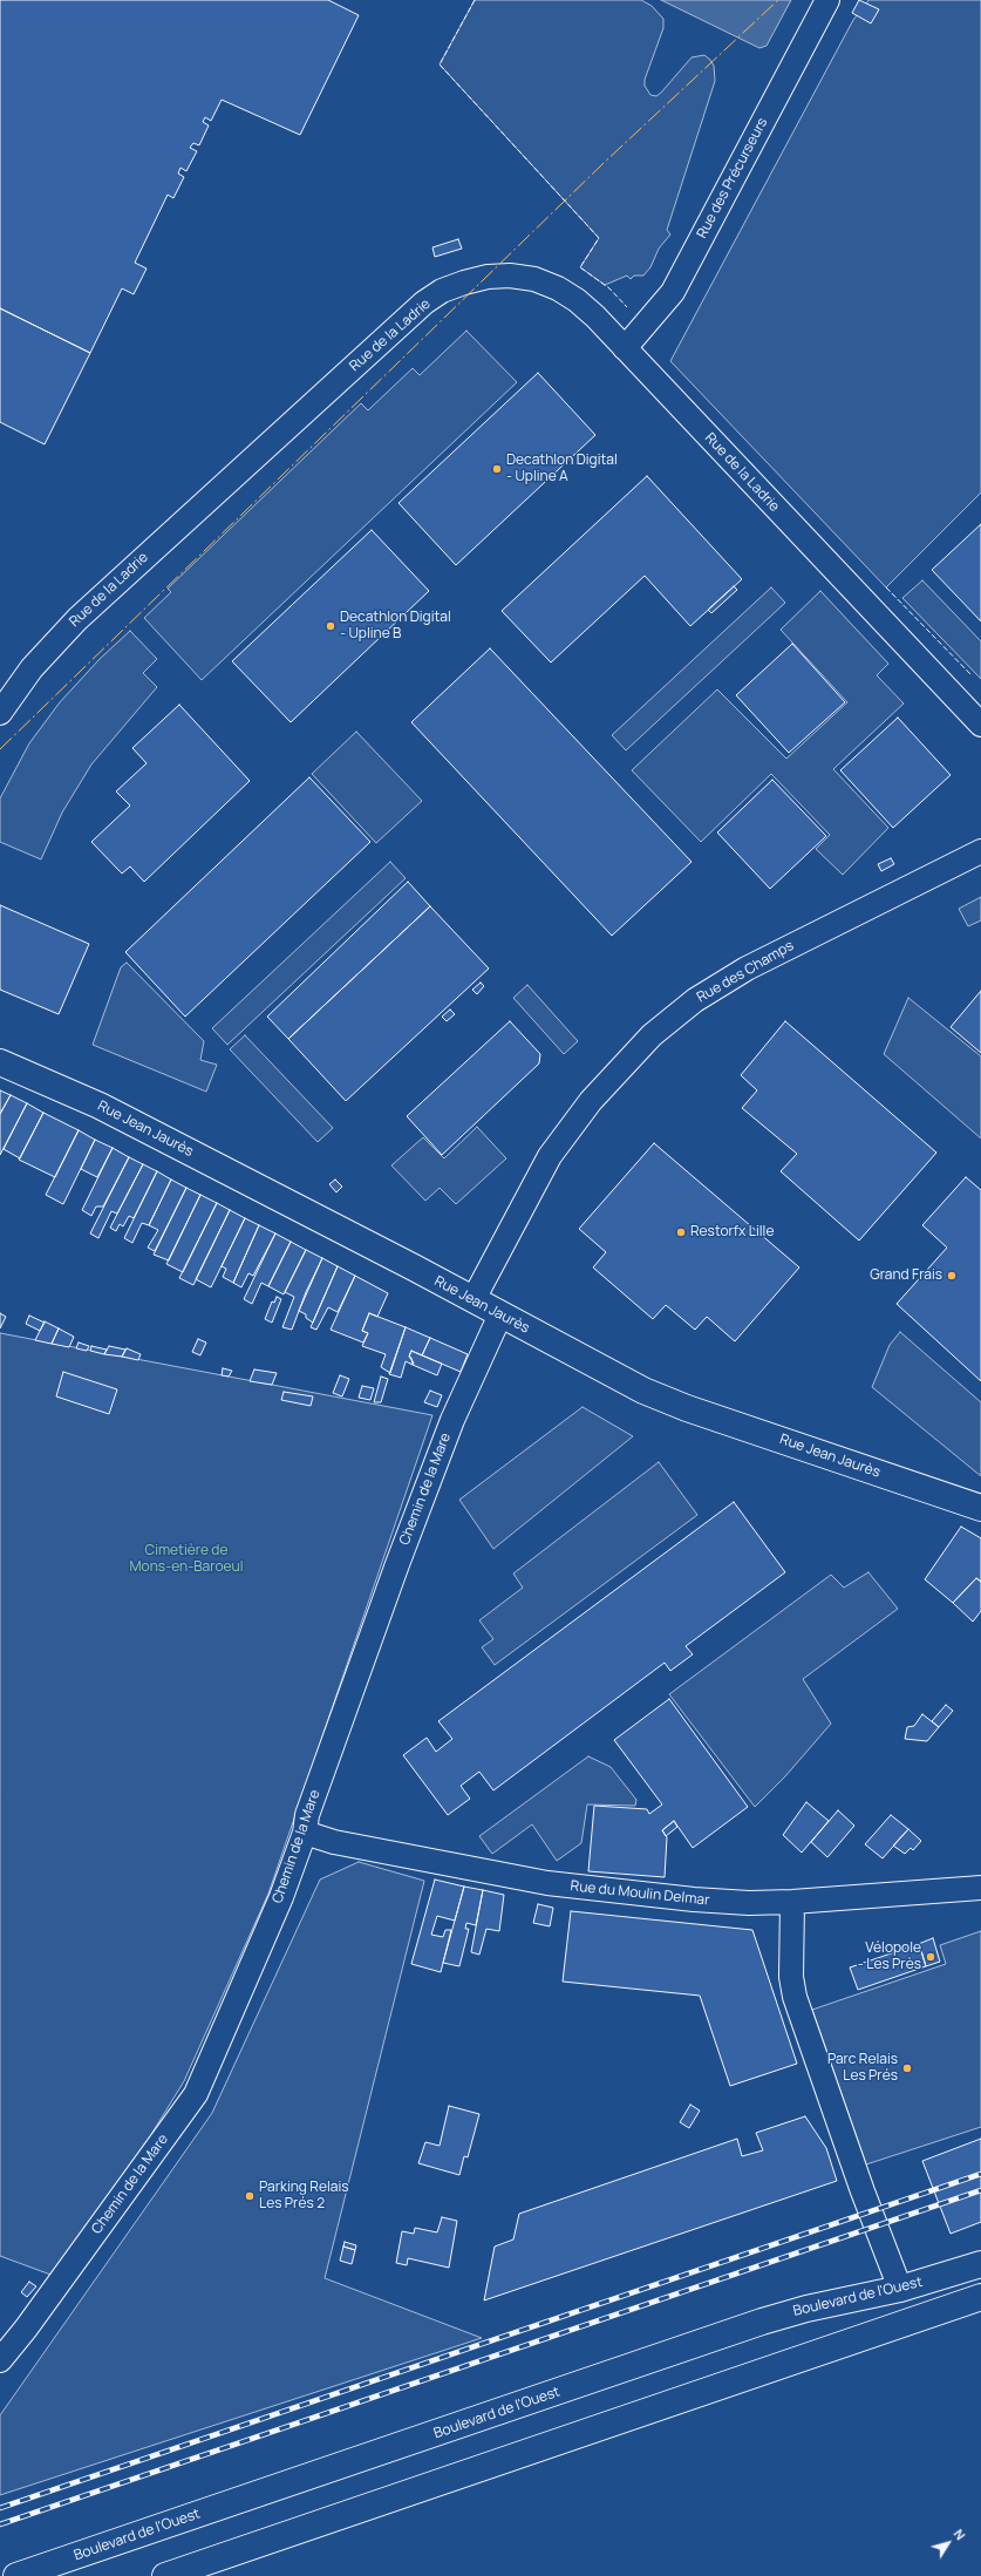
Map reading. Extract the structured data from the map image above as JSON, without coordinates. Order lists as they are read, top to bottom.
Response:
{
  "streets": {
    "main road": ["Rue Jean Jaurès", "Boulevard de l'Ouest"],
    "street": [
      "Rue des Précurseurs",
      "Rue de la Ladrie",
      "Rue des Champs",
      "Chemin de la Mare",
      "Rue du Moulin Delmar"
    ]
  },
  "crossings": [
    ["Rue des Précurseurs", "Rue de la Ladrie"],
    ["Rue des Champs", "Rue Jean Jaurès"],
    ["Rue Jean Jaurès", "Chemin de la Mare"],
    ["Chemin de la Mare", "Rue du Moulin Delmar"]
  ],
  "parks": ["Cimetière de Mons-en-Baroeul"],
  "places": [
    "Decathlon Digital - Upline A",
    "Decathlon Digital - Upline B",
    "Restorfx Lille",
    "Grand Frais",
    "Vélopole - Les Près",
    "Parc Relais Les Prés",
    "Parking Relais Les Prés 2"
  ],
  "north": "top right"
}
